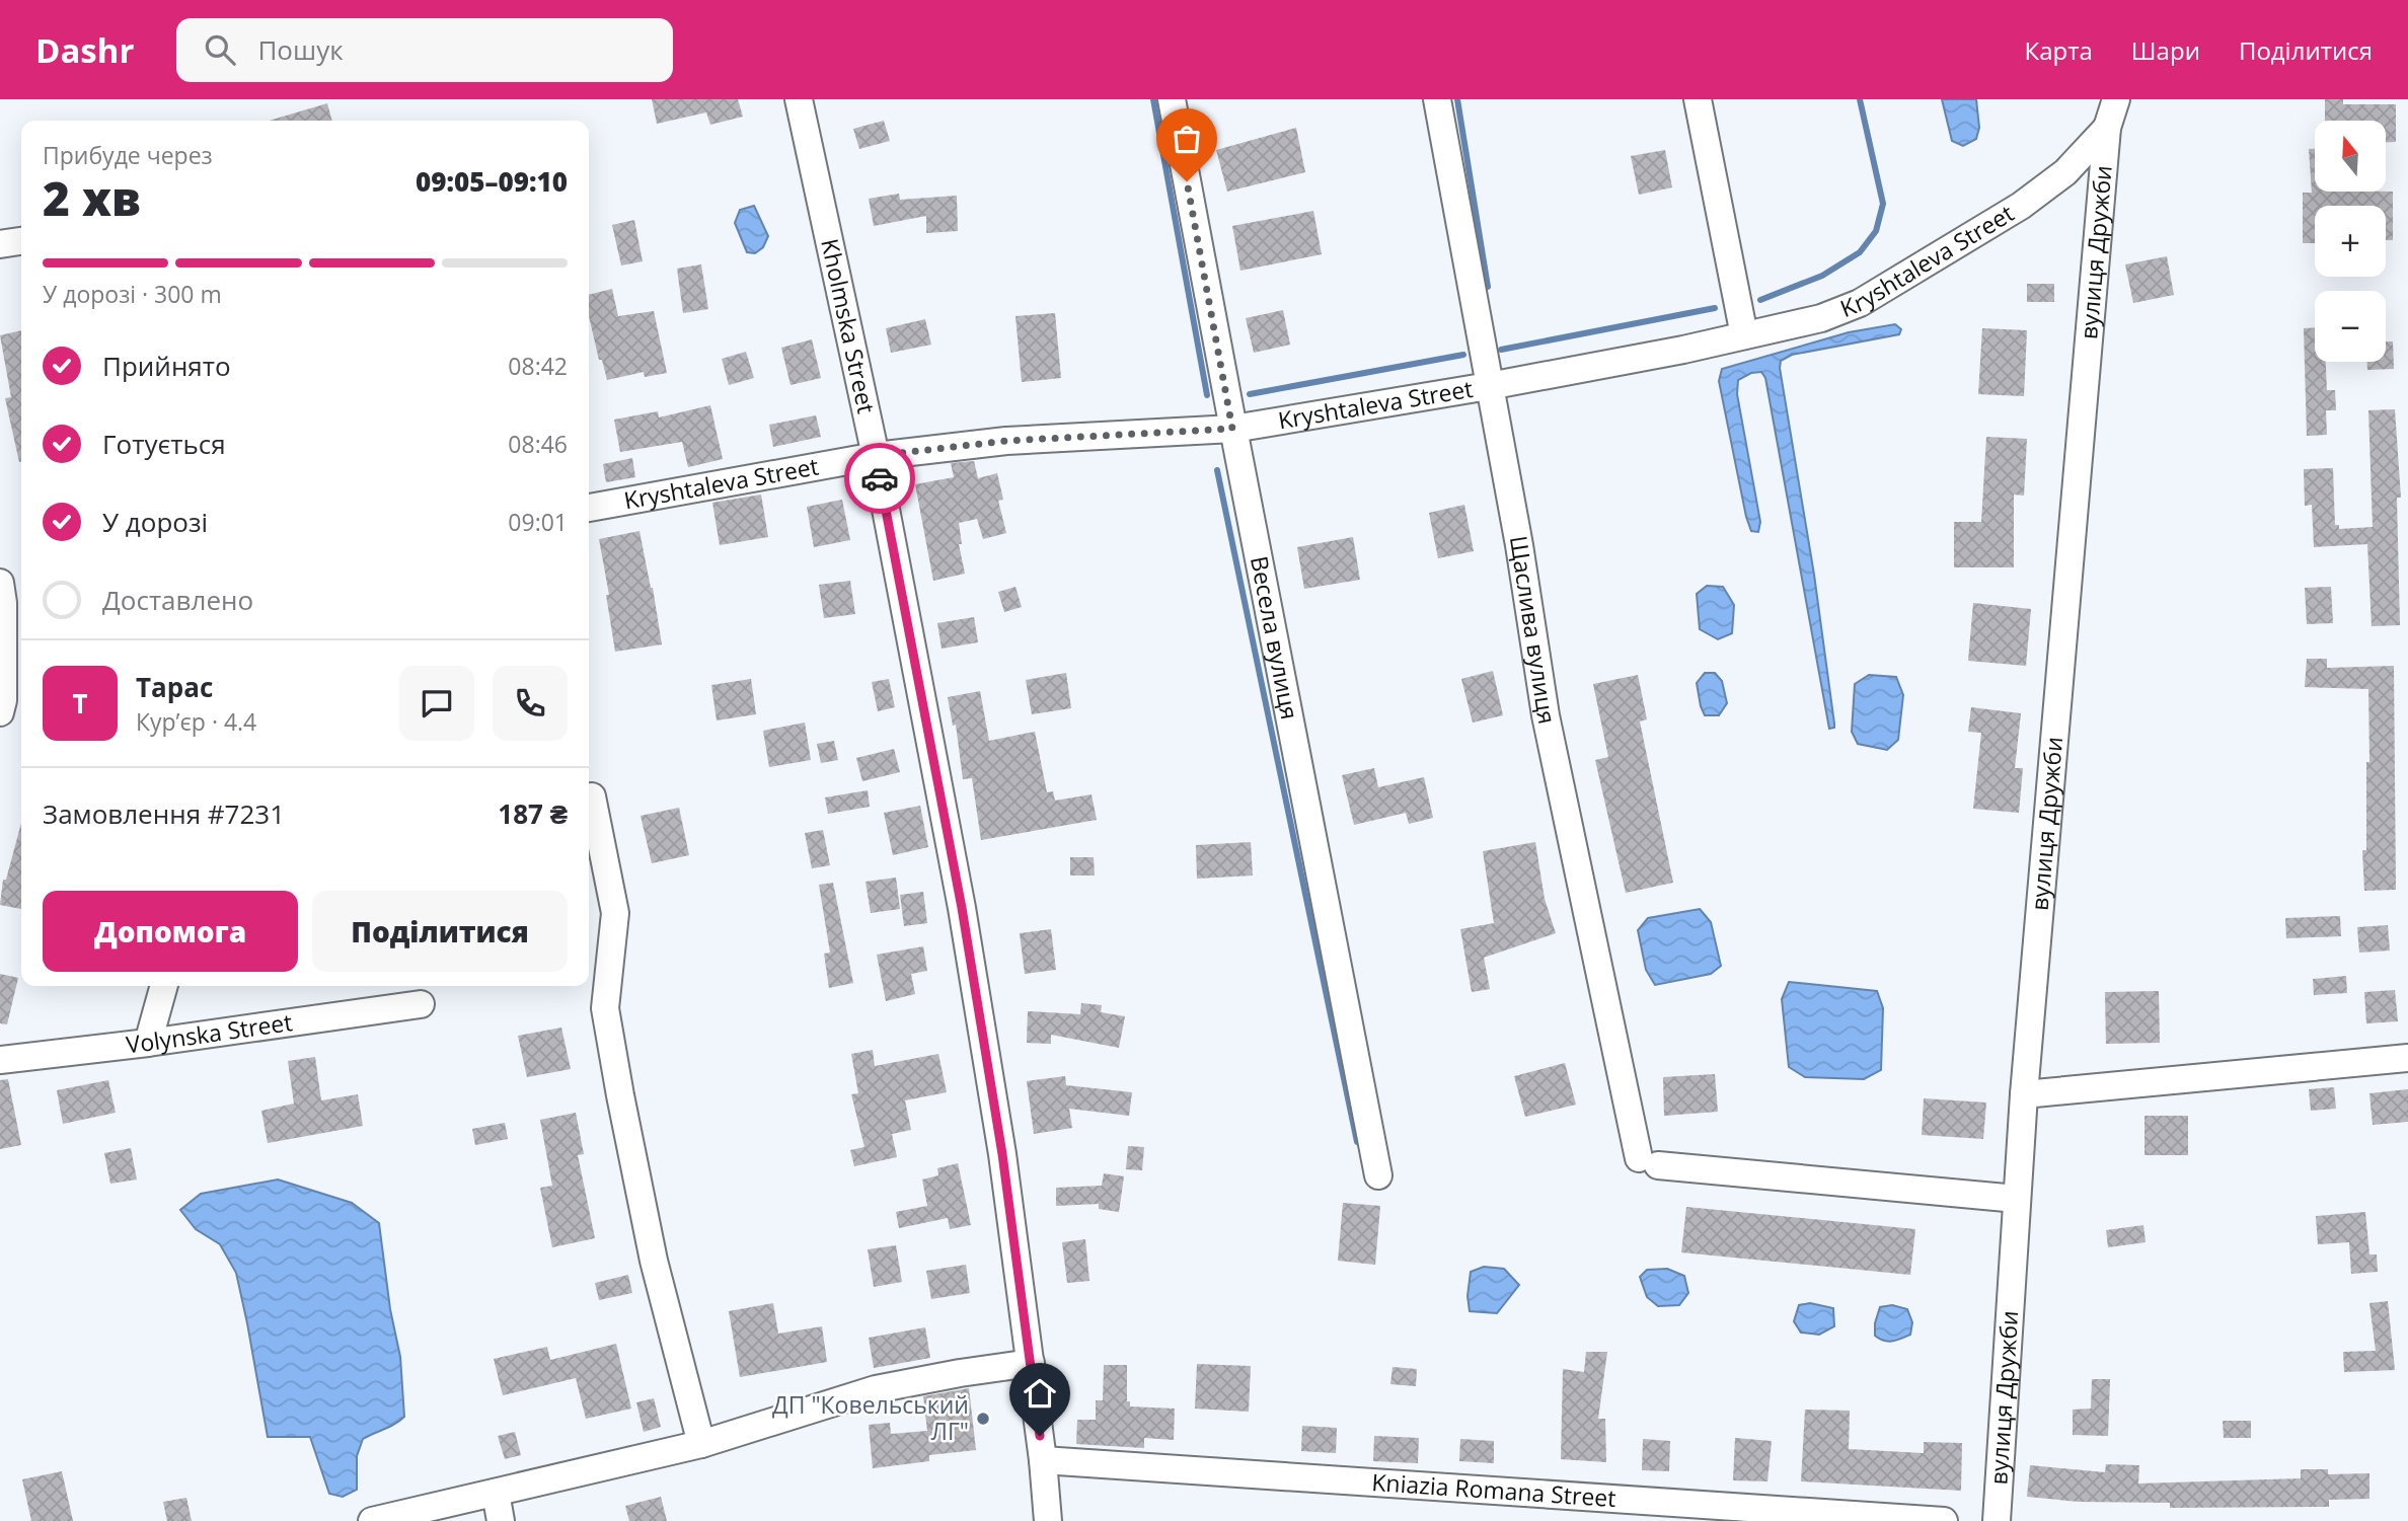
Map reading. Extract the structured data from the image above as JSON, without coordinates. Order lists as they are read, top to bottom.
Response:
{
  "streets": {
    "street": [
      "вулиця Дружби",
      "Kryshtaleva Street",
      "Kholmska Street",
      "Щаслива вулиця",
      "Весела вулиця",
      "Volynska Street",
      "Kniazia Romana Street"
    ]
  },
  "crossings": [
    ["вулиця Дружби", "Kryshtaleva Street"],
    ["вулиця Дружби", "Щаслива вулиця"],
    ["Kryshtaleva Street", "Kholmska Street"],
    ["Kryshtaleva Street", "Щаслива вулиця"],
    ["Kryshtaleva Street", "Весела вулиця"],
    ["Kholmska Street", "Kniazia Romana Street"]
  ],
  "places": ["ДП \"Ковельський ЛГ\""],
  "north": "top",
  "page": {
    "header": "Dashr",
    "search": "Пошук",
    "nav": ["Карта", "Шари", "Поділитися"],
    "map_buttons": ["+", "−"],
    "heading": ["2 хв", "Прибуде через", "09:05–09:10"],
    "panel": [
      "Тарас",
      "Кур’єр · 4.4",
      "Замовлення #7231",
      "187 ₴"
    ],
    "bar": "У дорозі · 300 m",
    "list": [
      ["Прийнято", "08:42"],
      ["Готується", "08:46"],
      ["У дорозі", "09:01"],
      "Доставлено"
    ],
    "round": "Т",
    "buttons": ["Допомога", "Поділитися"]
  }
}
